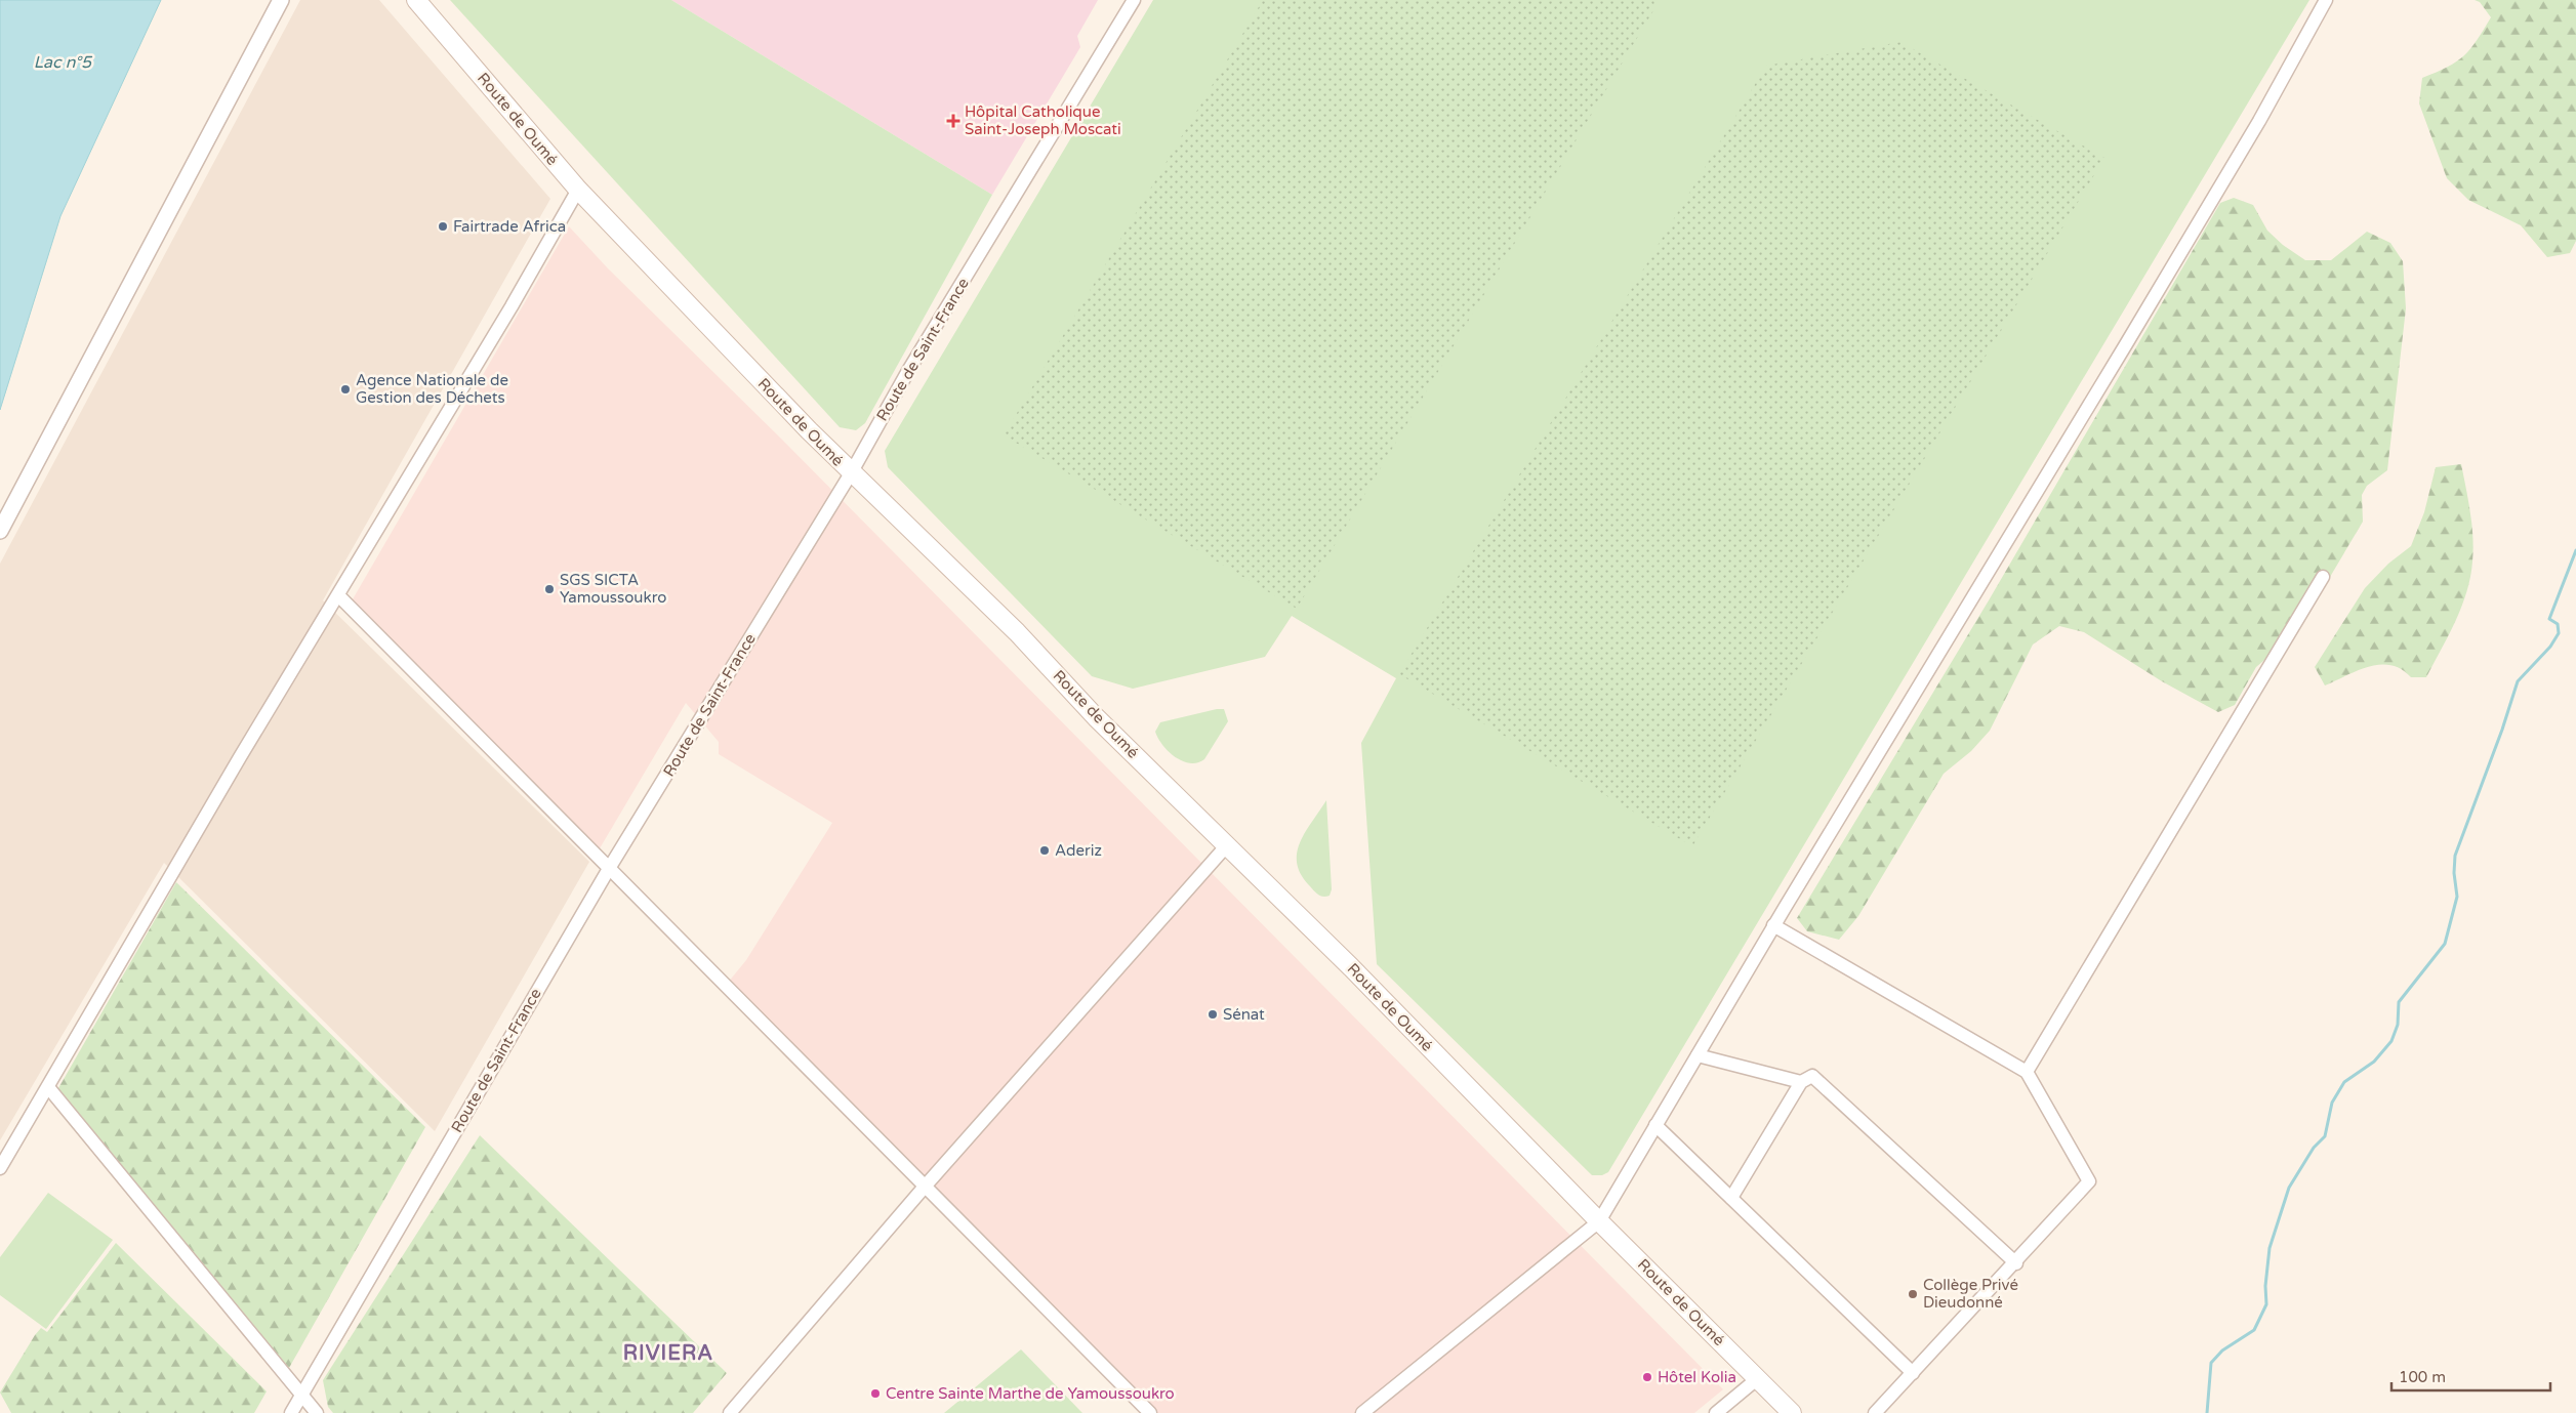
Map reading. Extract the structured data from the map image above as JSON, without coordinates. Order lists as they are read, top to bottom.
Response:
{
  "streets": {
    "main road": ["Route de Oumé"],
    "street": ["Route de Saint-France"]
  },
  "crossings": [
    ["Route de Oumé", "Route de Saint-France"]
  ],
  "districts": ["RIVIERA"],
  "water": ["Lac n°5"],
  "places": {
    "health": ["Hôpital Catholique Saint-Joseph Moscati"],
    "other": [
      "Fairtrade Africa",
      "Agence Nationale de Gestion des Déchets",
      "SGS SICTA Yamoussoukro",
      "Aderiz",
      "Sénat",
      "Collège Privé Dieudonné",
      "Hôtel Kolia",
      "Centre Sainte Marthe de Yamoussoukro"
    ]
  },
  "scale_bar": "100 m"
}
